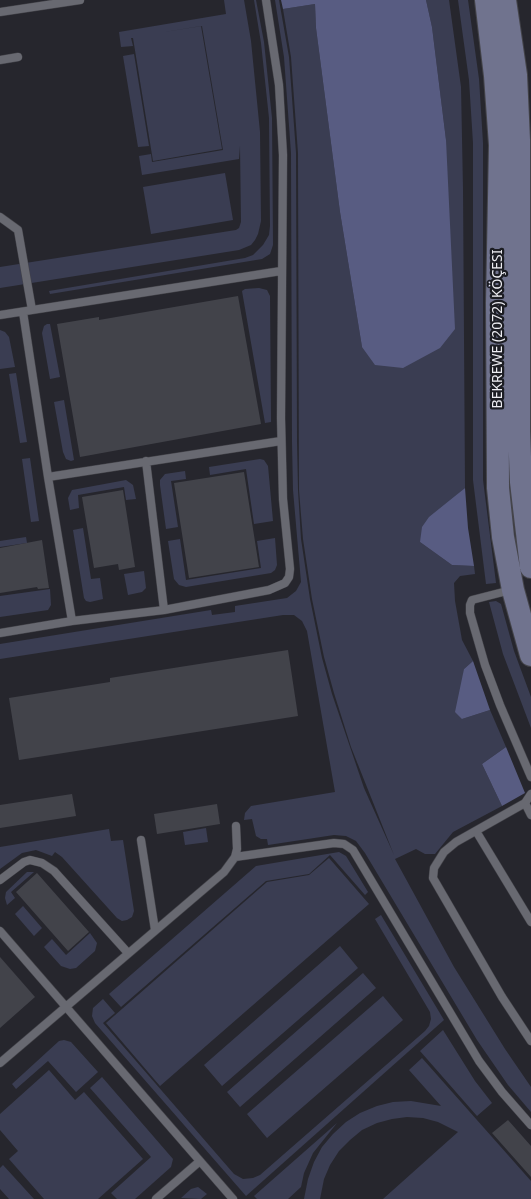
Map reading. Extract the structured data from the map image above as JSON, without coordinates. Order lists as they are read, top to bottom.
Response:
{
  "streets": {
    "main road": ["BEKREWE (2072) KÖÇESI"]
  }
}
